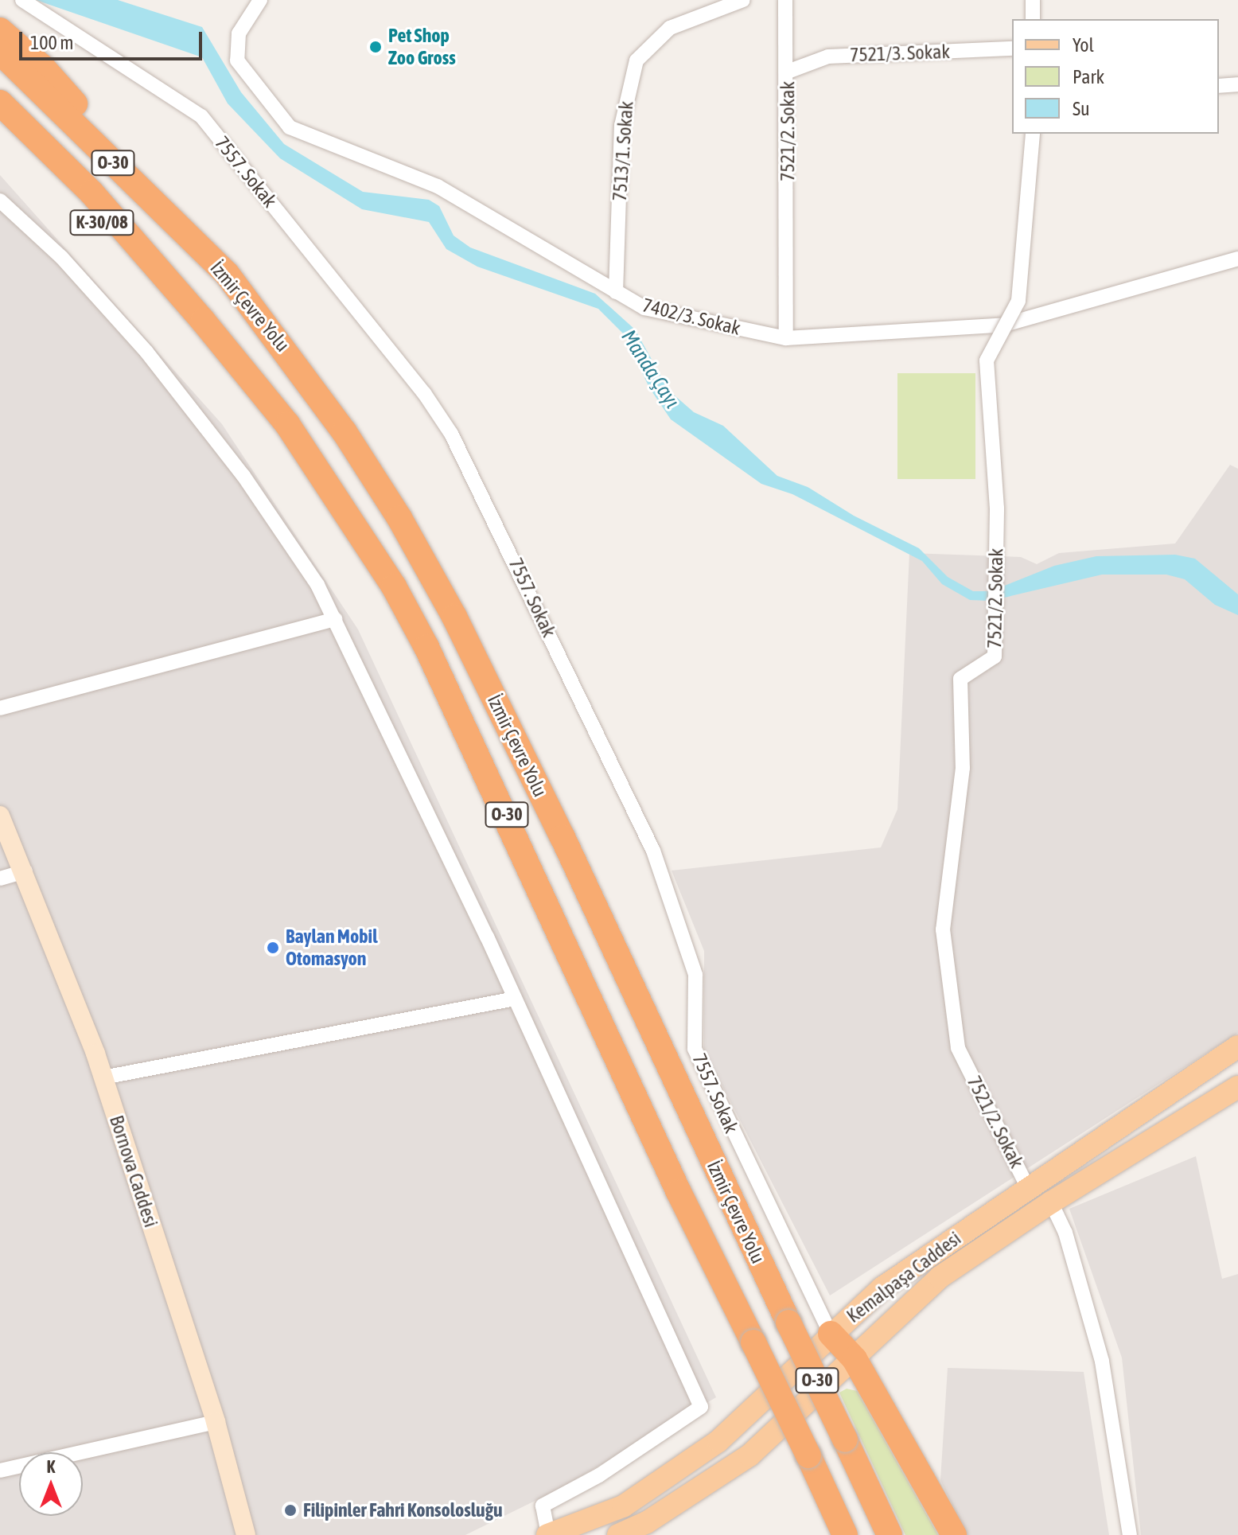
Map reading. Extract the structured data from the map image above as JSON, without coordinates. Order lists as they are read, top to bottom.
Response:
{
  "streets": {
    "highway": ["O-30", "K-30/08", "İzmir Çevre Yolu"],
    "main road": ["Bornova Caddesi", "Kemalpaşa Caddesi"],
    "street": [
      "7521/3. Sokak",
      "7521/2. Sokak",
      "7513/1. Sokak",
      "7557. Sokak",
      "7402/3. Sokak"
    ]
  },
  "crossings": [
    ["7521/3. Sokak", "7521/2. Sokak"],
    ["7521/2. Sokak", "7402/3. Sokak"],
    ["7521/2. Sokak", "Kemalpaşa Caddesi"],
    ["7513/1. Sokak", "7402/3. Sokak"],
    ["7557. Sokak", "Kemalpaşa Caddesi"],
    ["K-30/08", "İzmir Çevre Yolu"]
  ],
  "water": ["Manda Çayı"],
  "places": ["Pet Shop Zoo Gross", "Baylan Mobil Otomasyon", "Filipinler Fahri Konsolosluğu"],
  "legend": ["Yol", "Park", "Su"],
  "scale_bar": "100 m",
  "north": "top"
}
